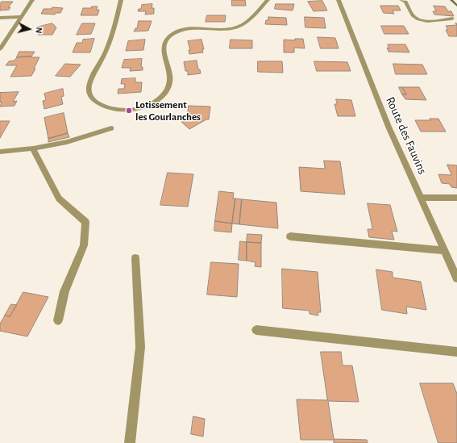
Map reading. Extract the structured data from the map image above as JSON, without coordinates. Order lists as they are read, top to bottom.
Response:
{
  "streets": {
    "street": ["Route des Fauvins"]
  },
  "places": ["Lotissement les Gourlanches"],
  "north": "right"
}
